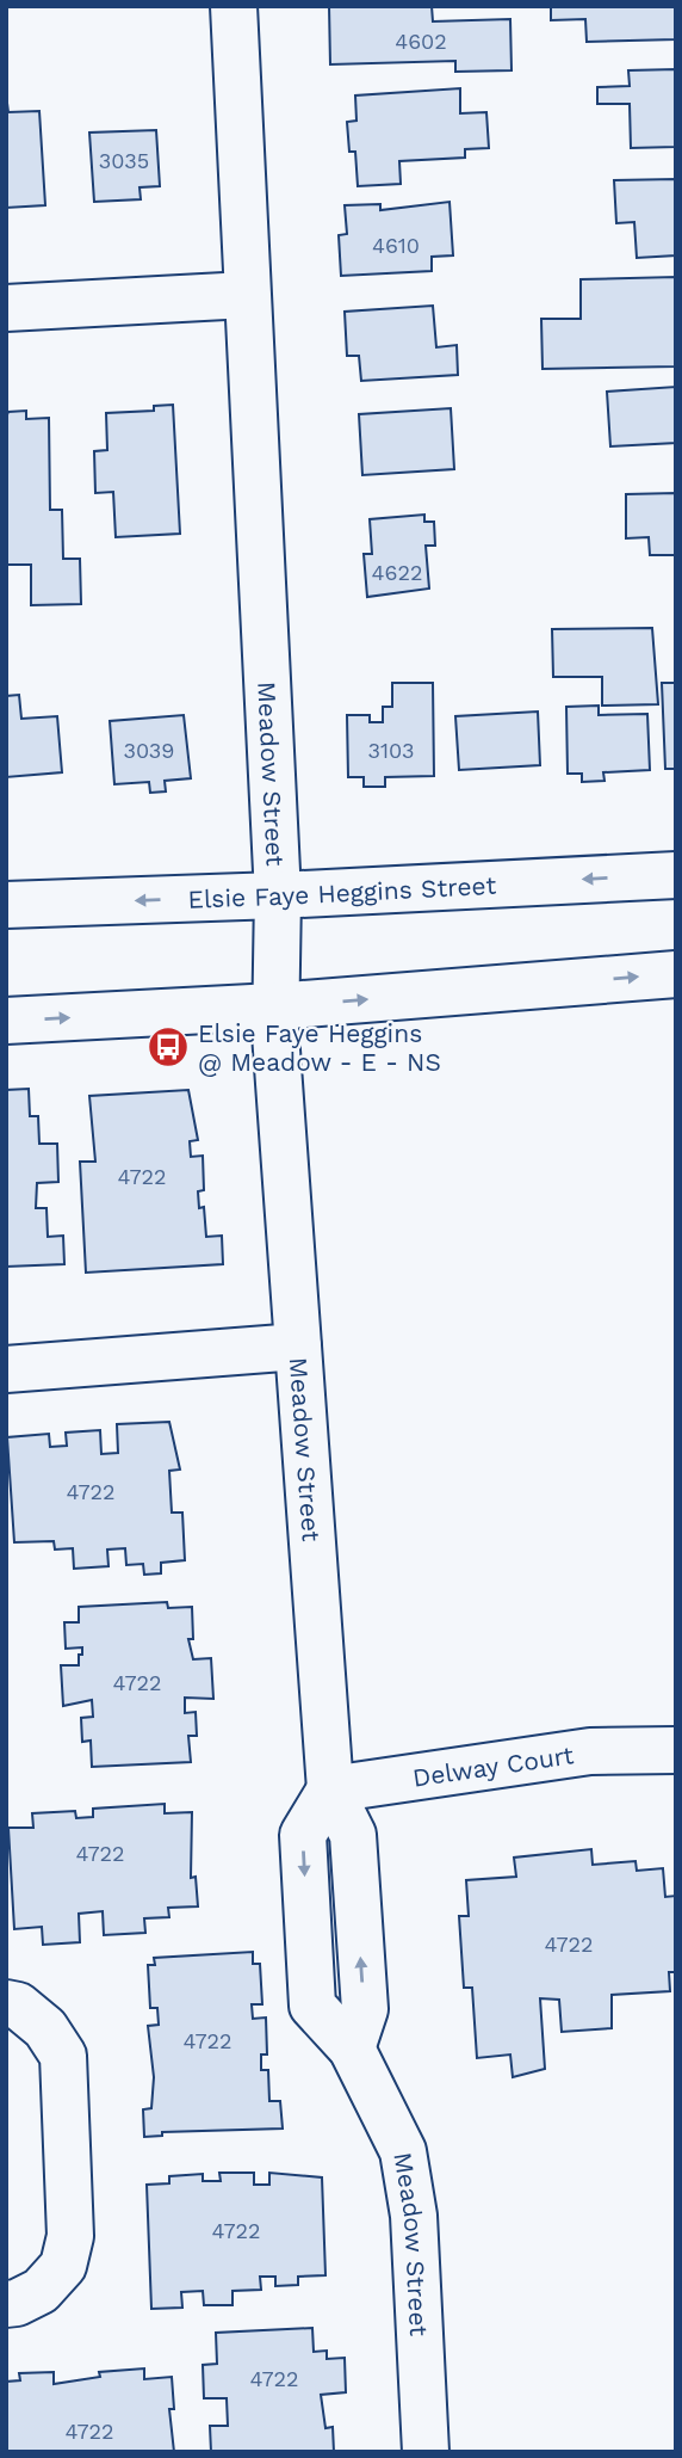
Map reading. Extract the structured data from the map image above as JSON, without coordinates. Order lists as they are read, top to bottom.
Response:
{
  "streets": {
    "main road": ["Meadow Street", "Elsie Faye Heggins Street", "Delway Court"]
  },
  "crossings": [
    ["Meadow Street", "Elsie Faye Heggins Street"],
    ["Meadow Street", "Delway Court"]
  ],
  "places": {
    "bus stop": ["Elsie Faye Heggins @ Meadow - E - NS"]
  },
  "house_numbers": [
    "4602",
    "3035",
    "4610",
    "4622",
    "3039",
    "3103",
    "4722",
    "4722",
    "4722",
    "4722",
    "4722",
    "4722",
    "4722",
    "4722",
    "4722"
  ]
}
